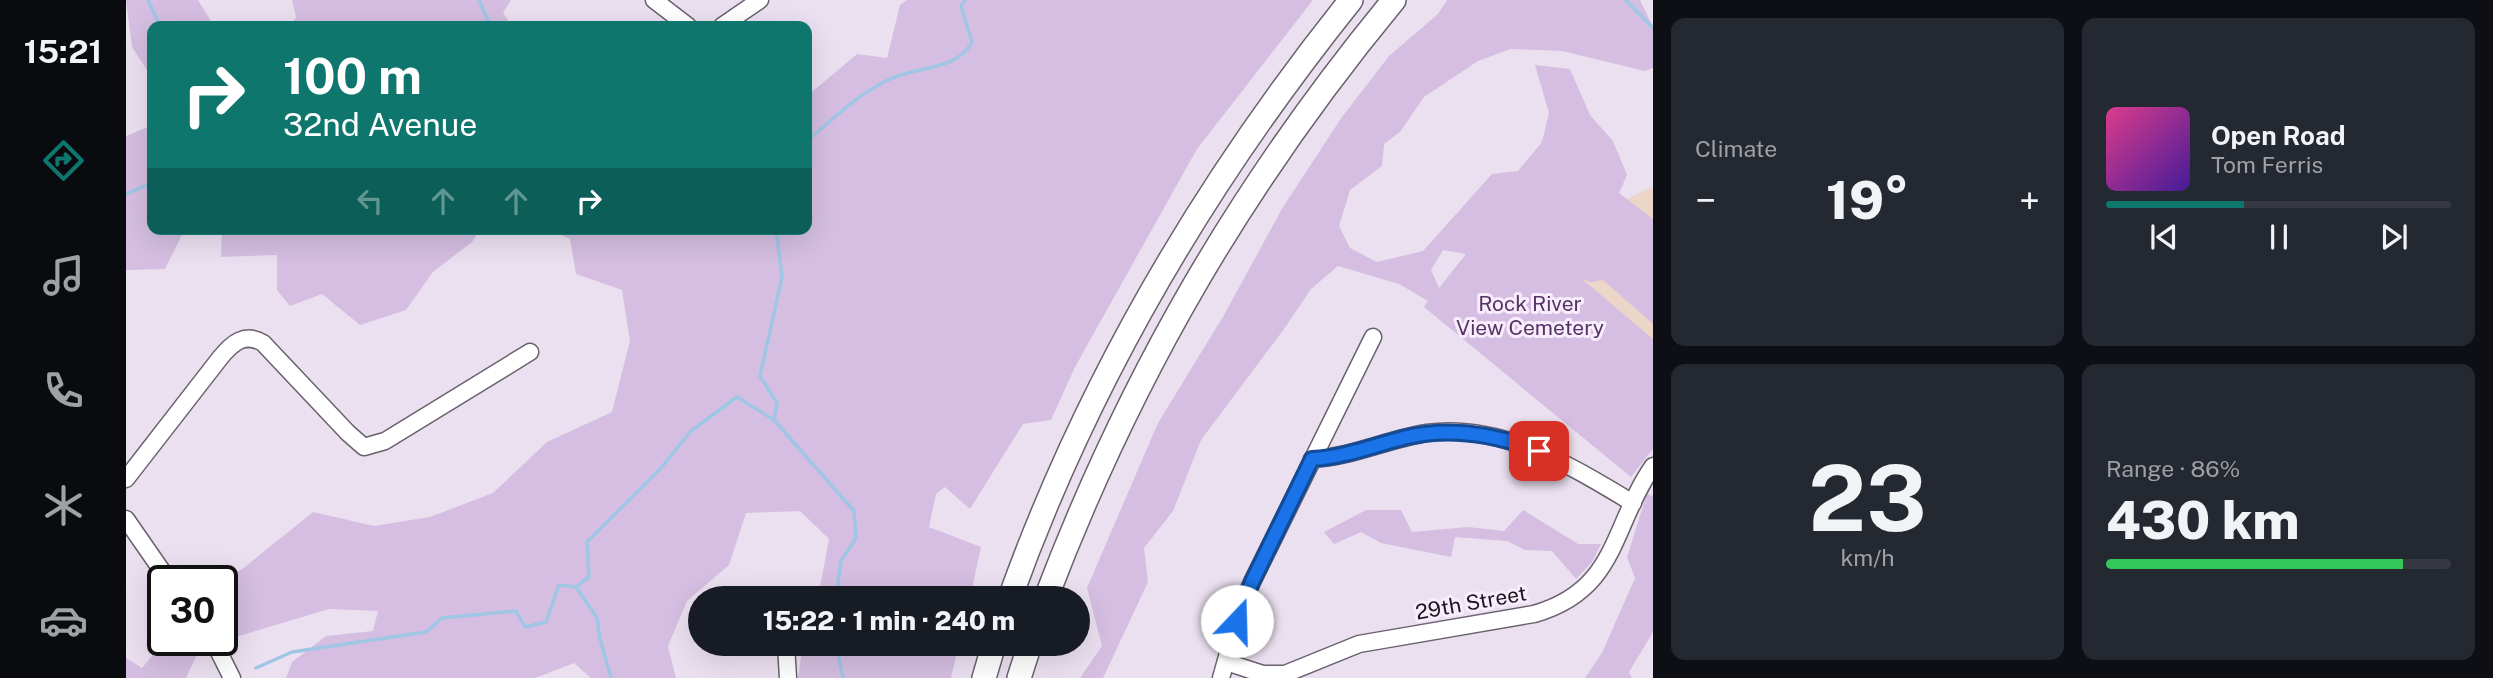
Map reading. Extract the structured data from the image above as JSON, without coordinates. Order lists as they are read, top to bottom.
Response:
{
  "streets": {
    "street": ["29th Street"]
  },
  "parks": ["Rock River View Cemetery"],
  "page": {
    "tabs": "15:21",
    "tile": [
      "Climate",
      ["23", "km/h"],
      ["Range · 86%", "430 km"]
    ],
    "turn": ["100 m", "32nd Avenue"],
    "song": ["Open Road", "Tom Ferris"],
    "heat": ["−", "19°", "+"],
    "limit": "30",
    "trip": "15:22 · 1 min · 240 m"
  }
}
